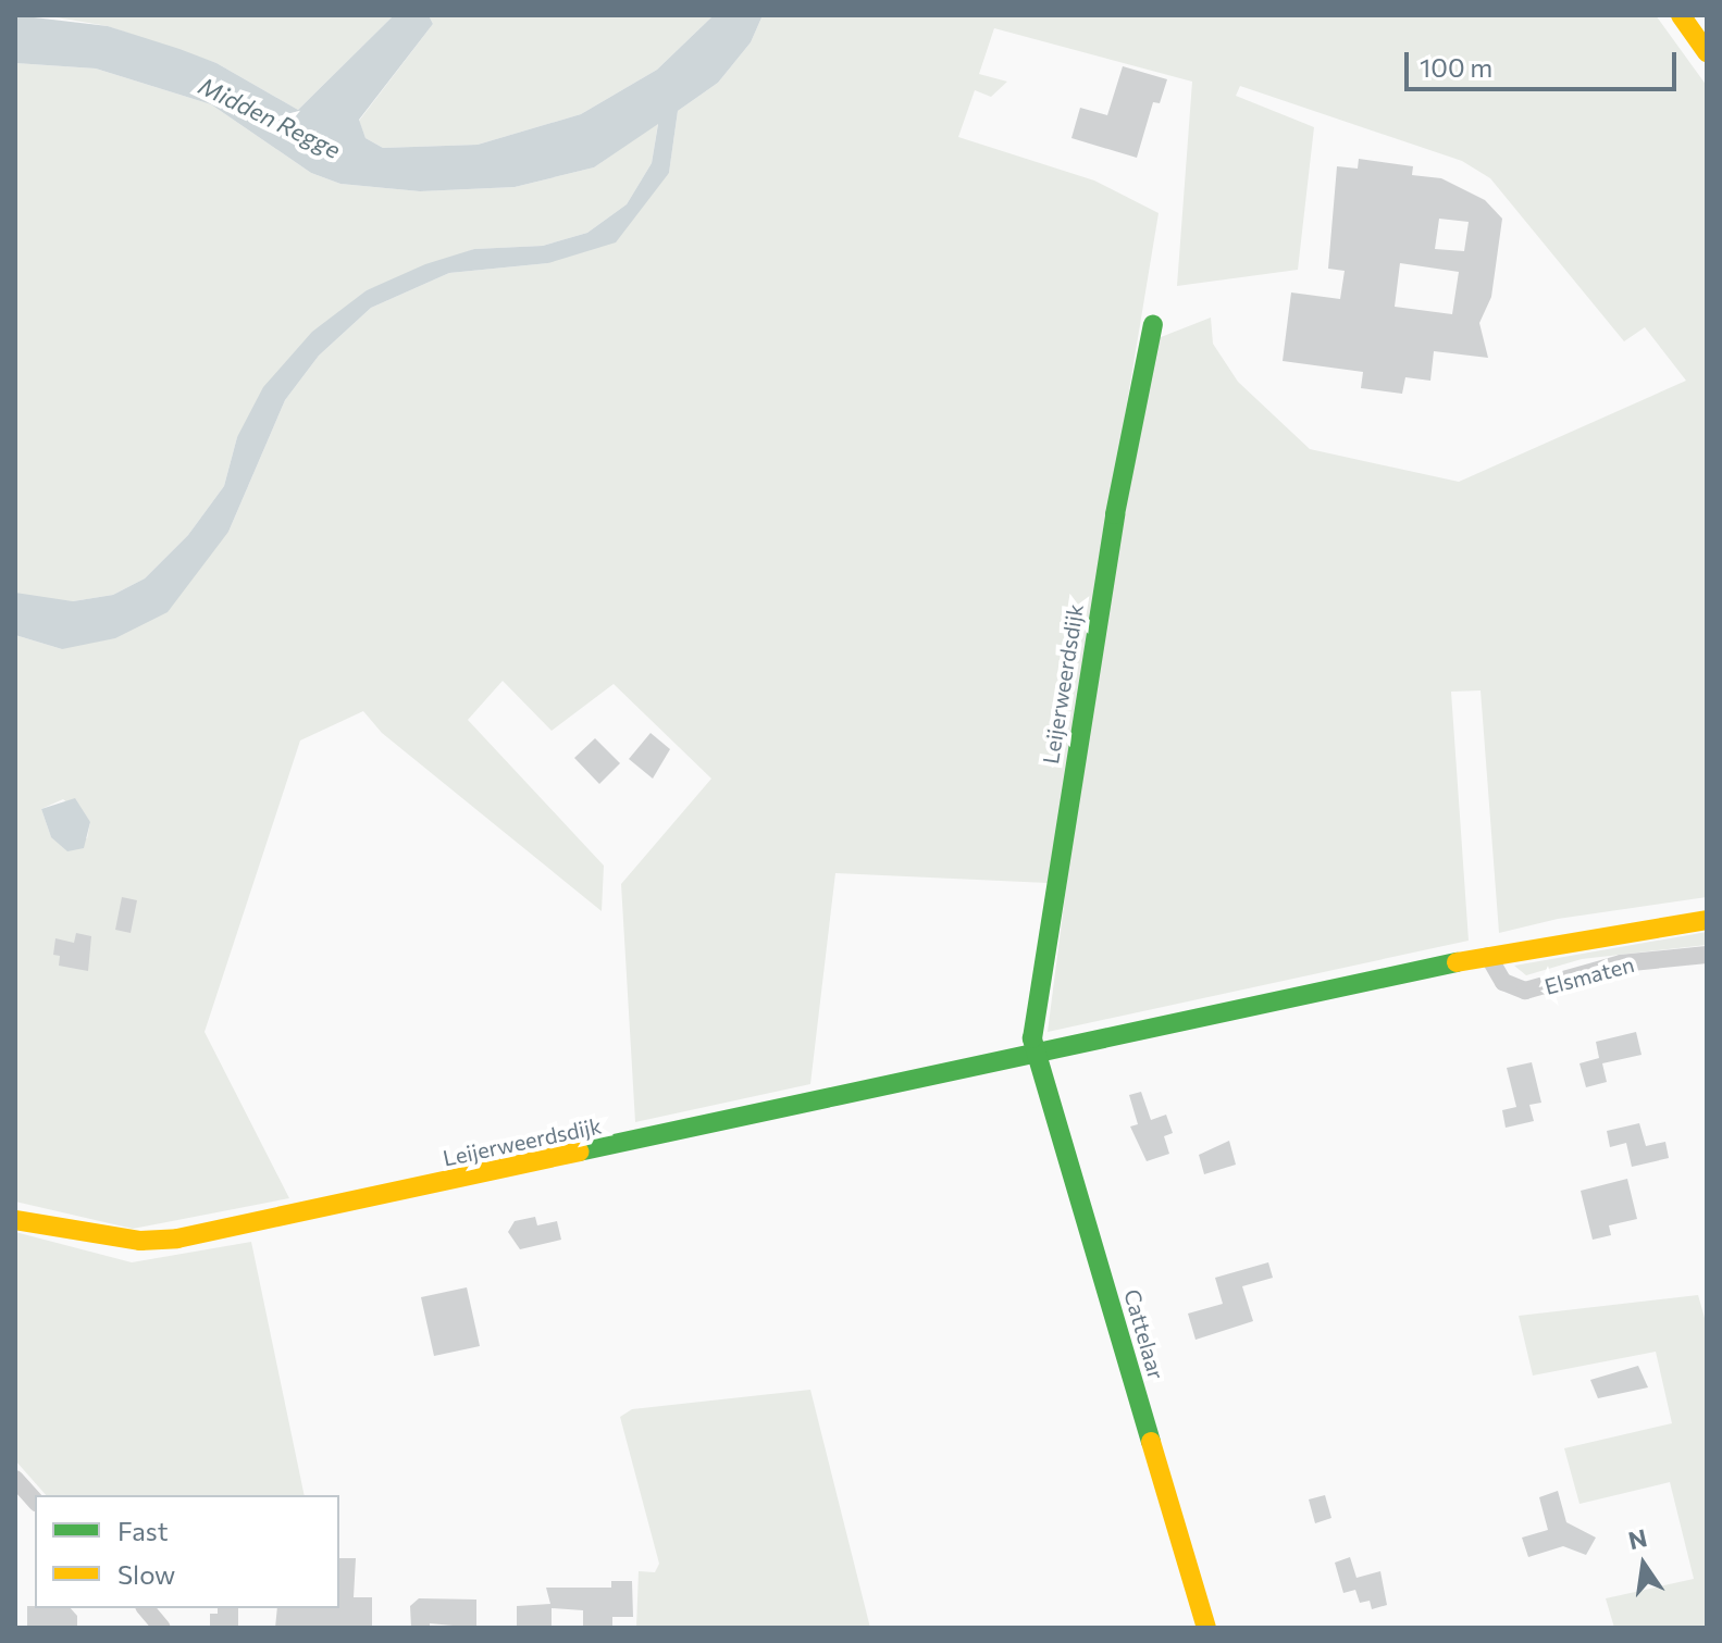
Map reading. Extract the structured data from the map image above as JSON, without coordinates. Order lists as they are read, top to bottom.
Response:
{
  "streets": {
    "street": ["Leijerweerdsdijk", "Elsmaten", "Cattelaar"]
  },
  "crossings": [
    ["Leijerweerdsdijk", "Elsmaten"],
    ["Leijerweerdsdijk", "Cattelaar"]
  ],
  "water": ["Midden Regge"],
  "legend": ["Fast", "Slow"],
  "scale_bar": "100 m",
  "north": "top"
}
